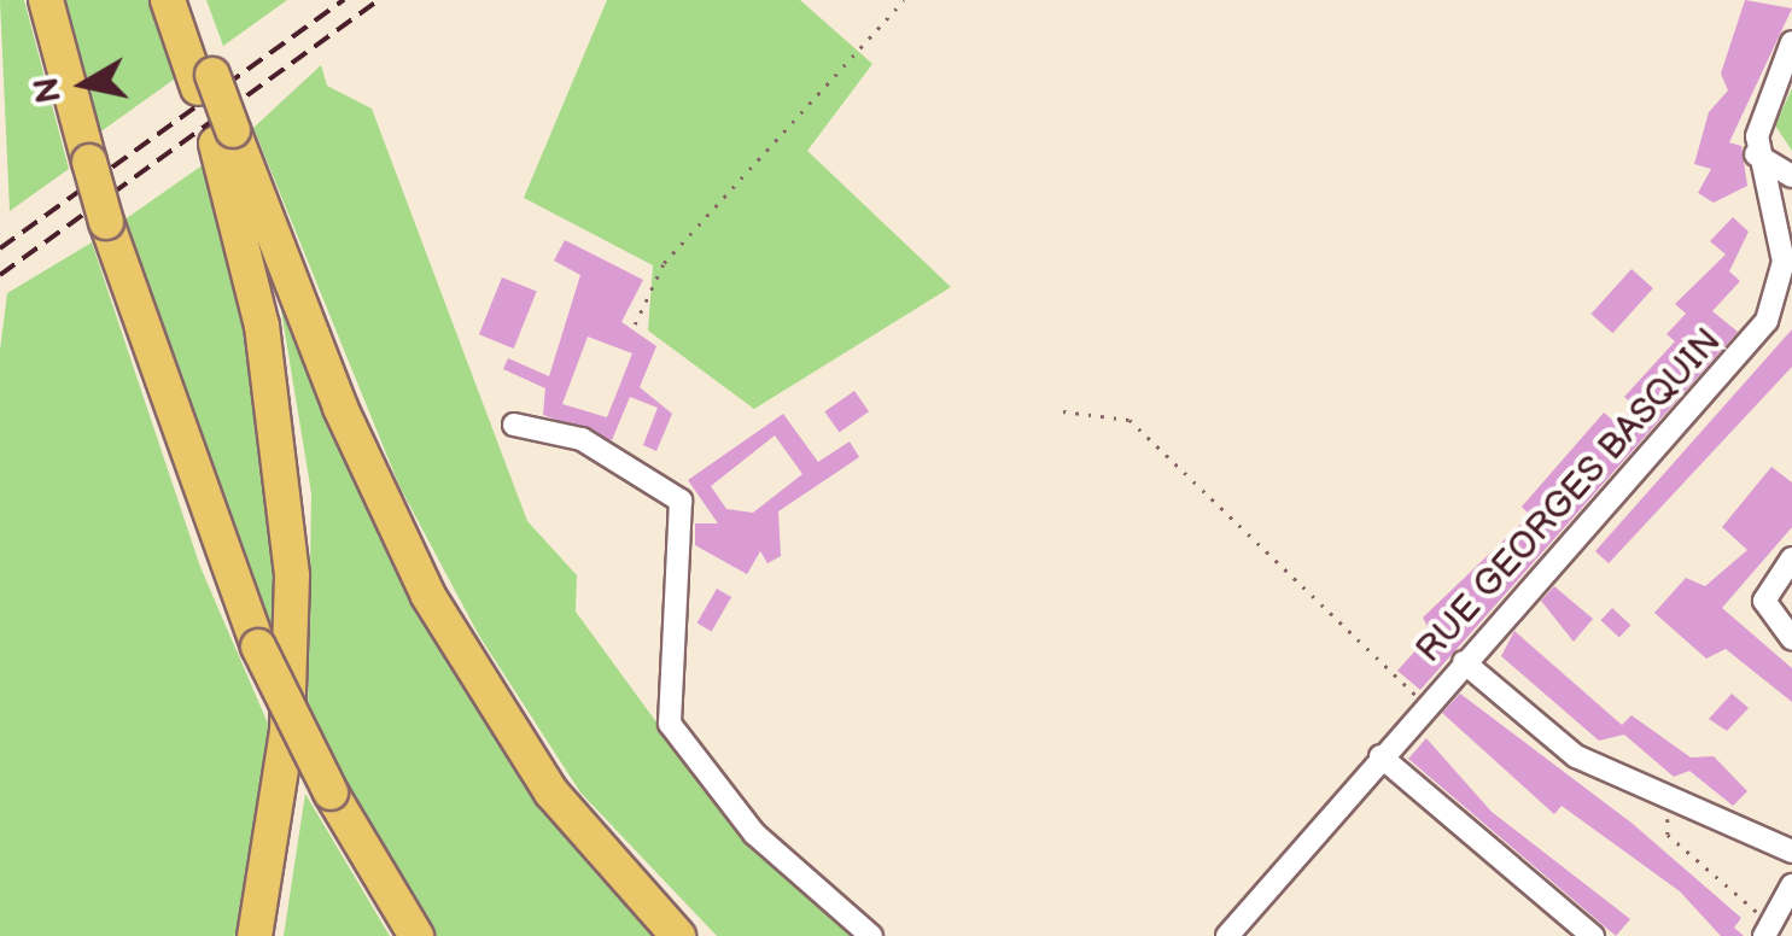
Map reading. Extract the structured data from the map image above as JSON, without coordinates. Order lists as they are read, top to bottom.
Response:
{
  "streets": {
    "street": ["RUE GEORGES BASQUIN"]
  },
  "north": "left"
}
